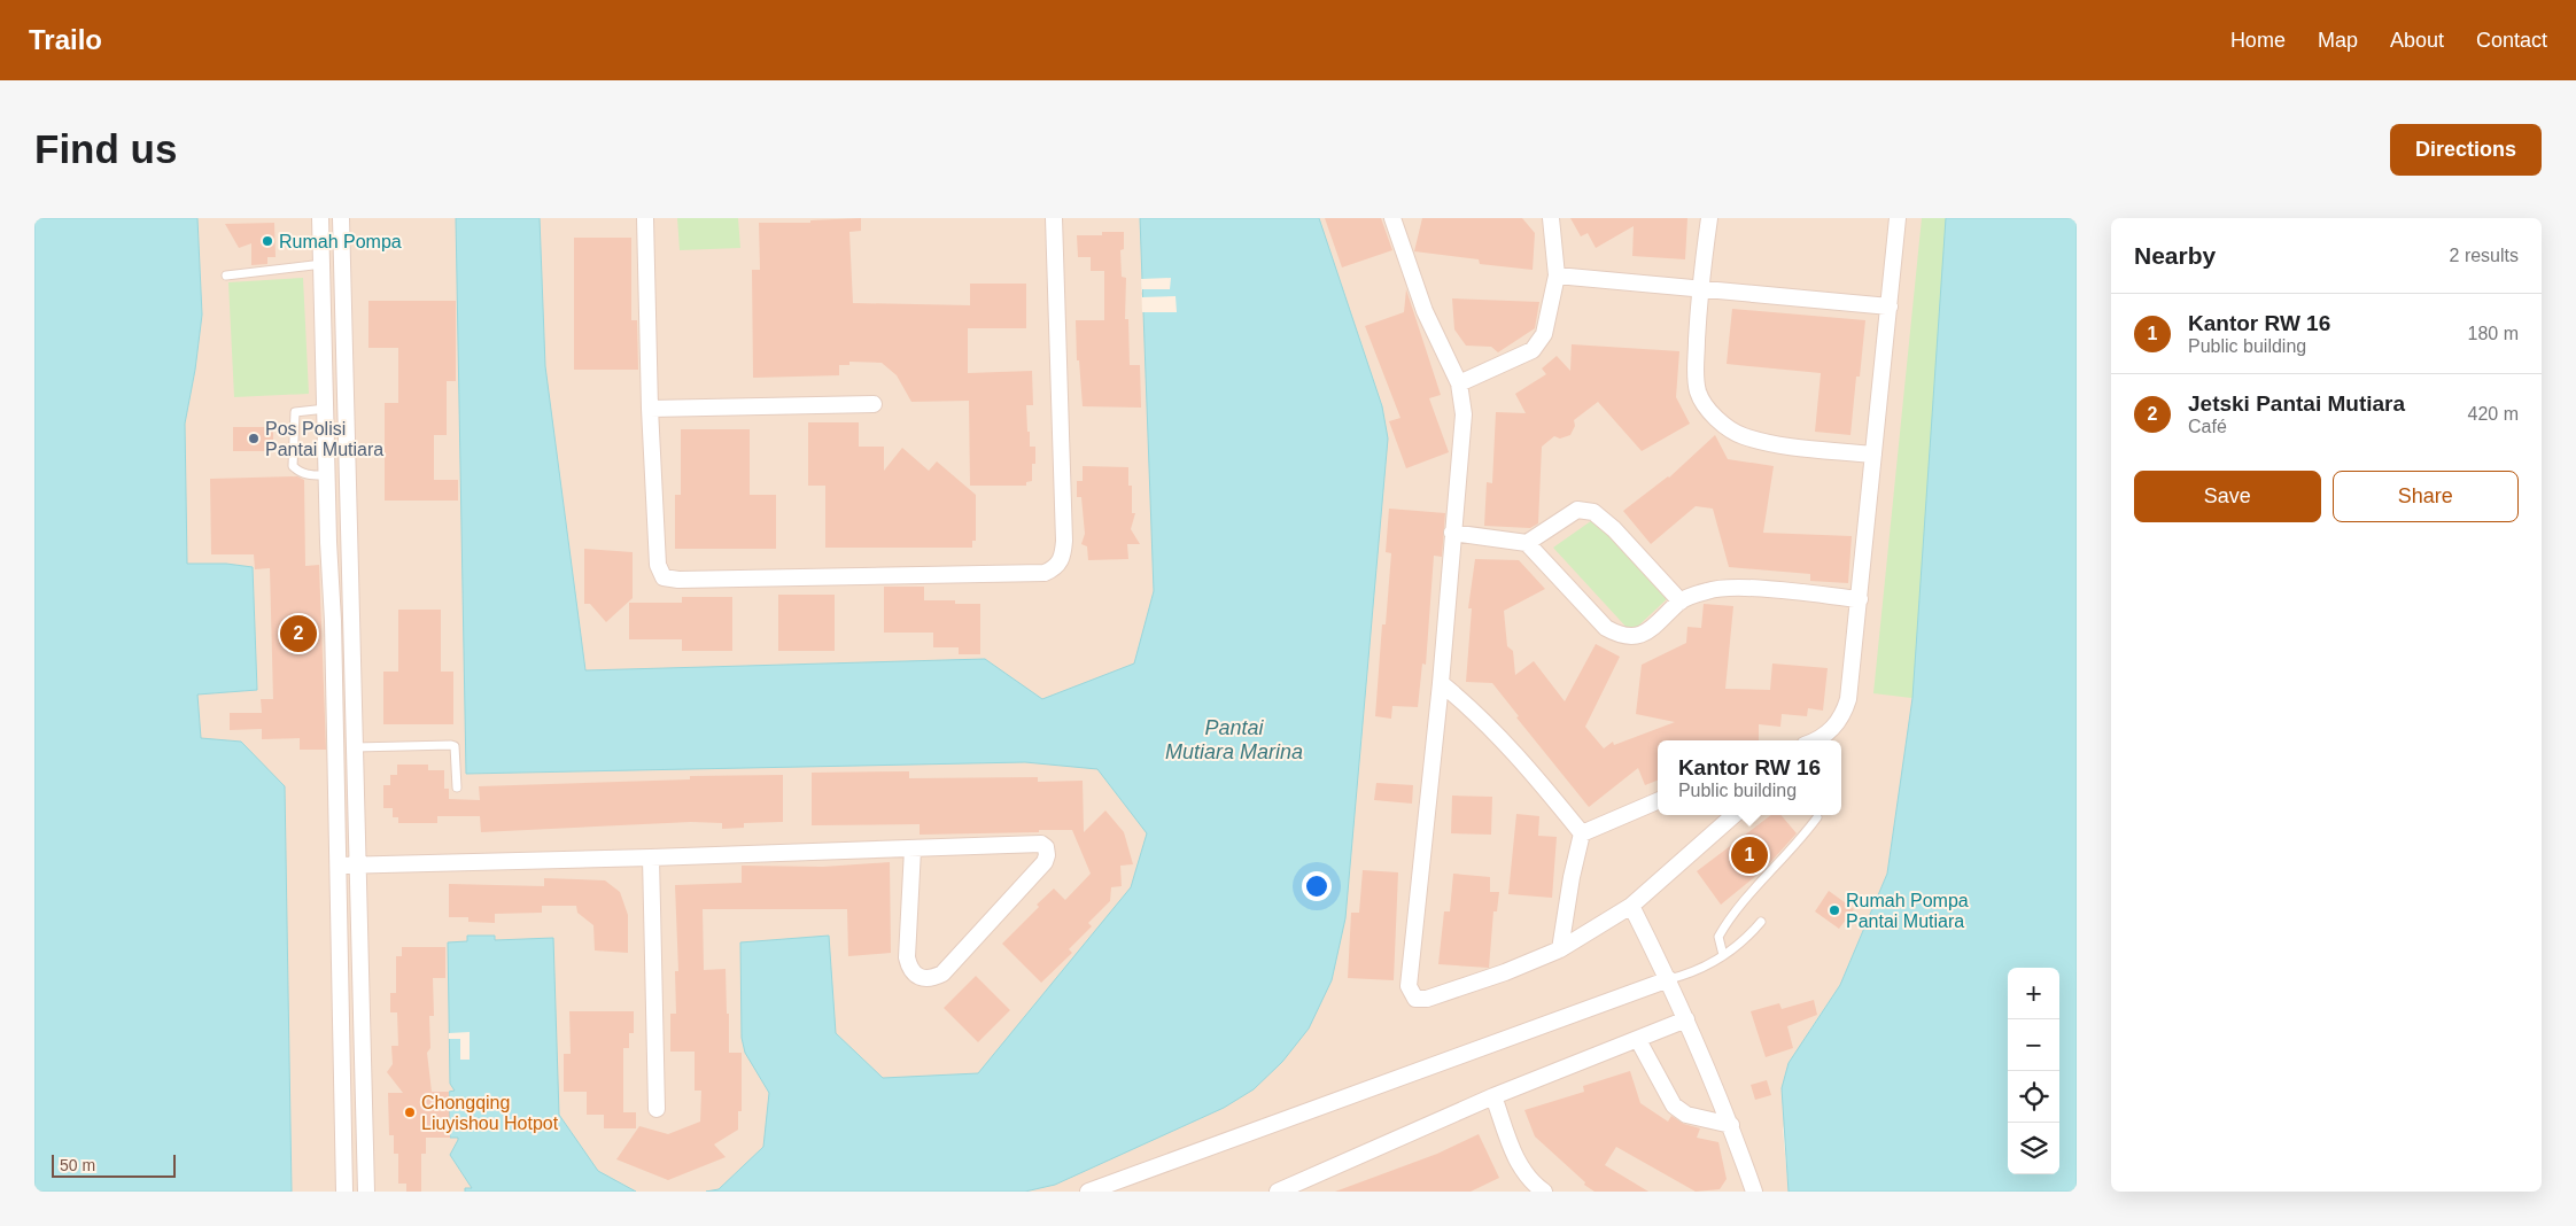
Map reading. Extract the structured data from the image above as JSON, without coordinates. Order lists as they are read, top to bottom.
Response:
{
  "water": ["Pantai Mutiara Marina"],
  "places": [
    "Rumah Pompa",
    "Pos Polisi Pantai Mutiara",
    "Rumah Pompa Pantai Mutiara",
    "Chongqing Liuyishou Hotpot"
  ],
  "scale_bar": "50 m",
  "page": {
    "header": "Trailo",
    "nav": [
      "Home",
      "Map",
      "About",
      "Contact"
    ],
    "buttons": [
      "Directions",
      ["Save", "Share"]
    ],
    "title": "Find us",
    "heading": ["Nearby", "2 results"],
    "list": [
      {
        "mark": "1",
        "name": "Kantor RW 16",
        "note": "Public building",
        "value": "180 m"
      },
      {
        "mark": "2",
        "name": "Jetski Pantai Mutiara",
        "note": "Café",
        "value": "420 m"
      }
    ],
    "pins": ["2", "1"],
    "popup": ["Kantor RW 16", "Public building"],
    "map_buttons": ["+", "−"],
    "scale": "50 m"
  }
}
